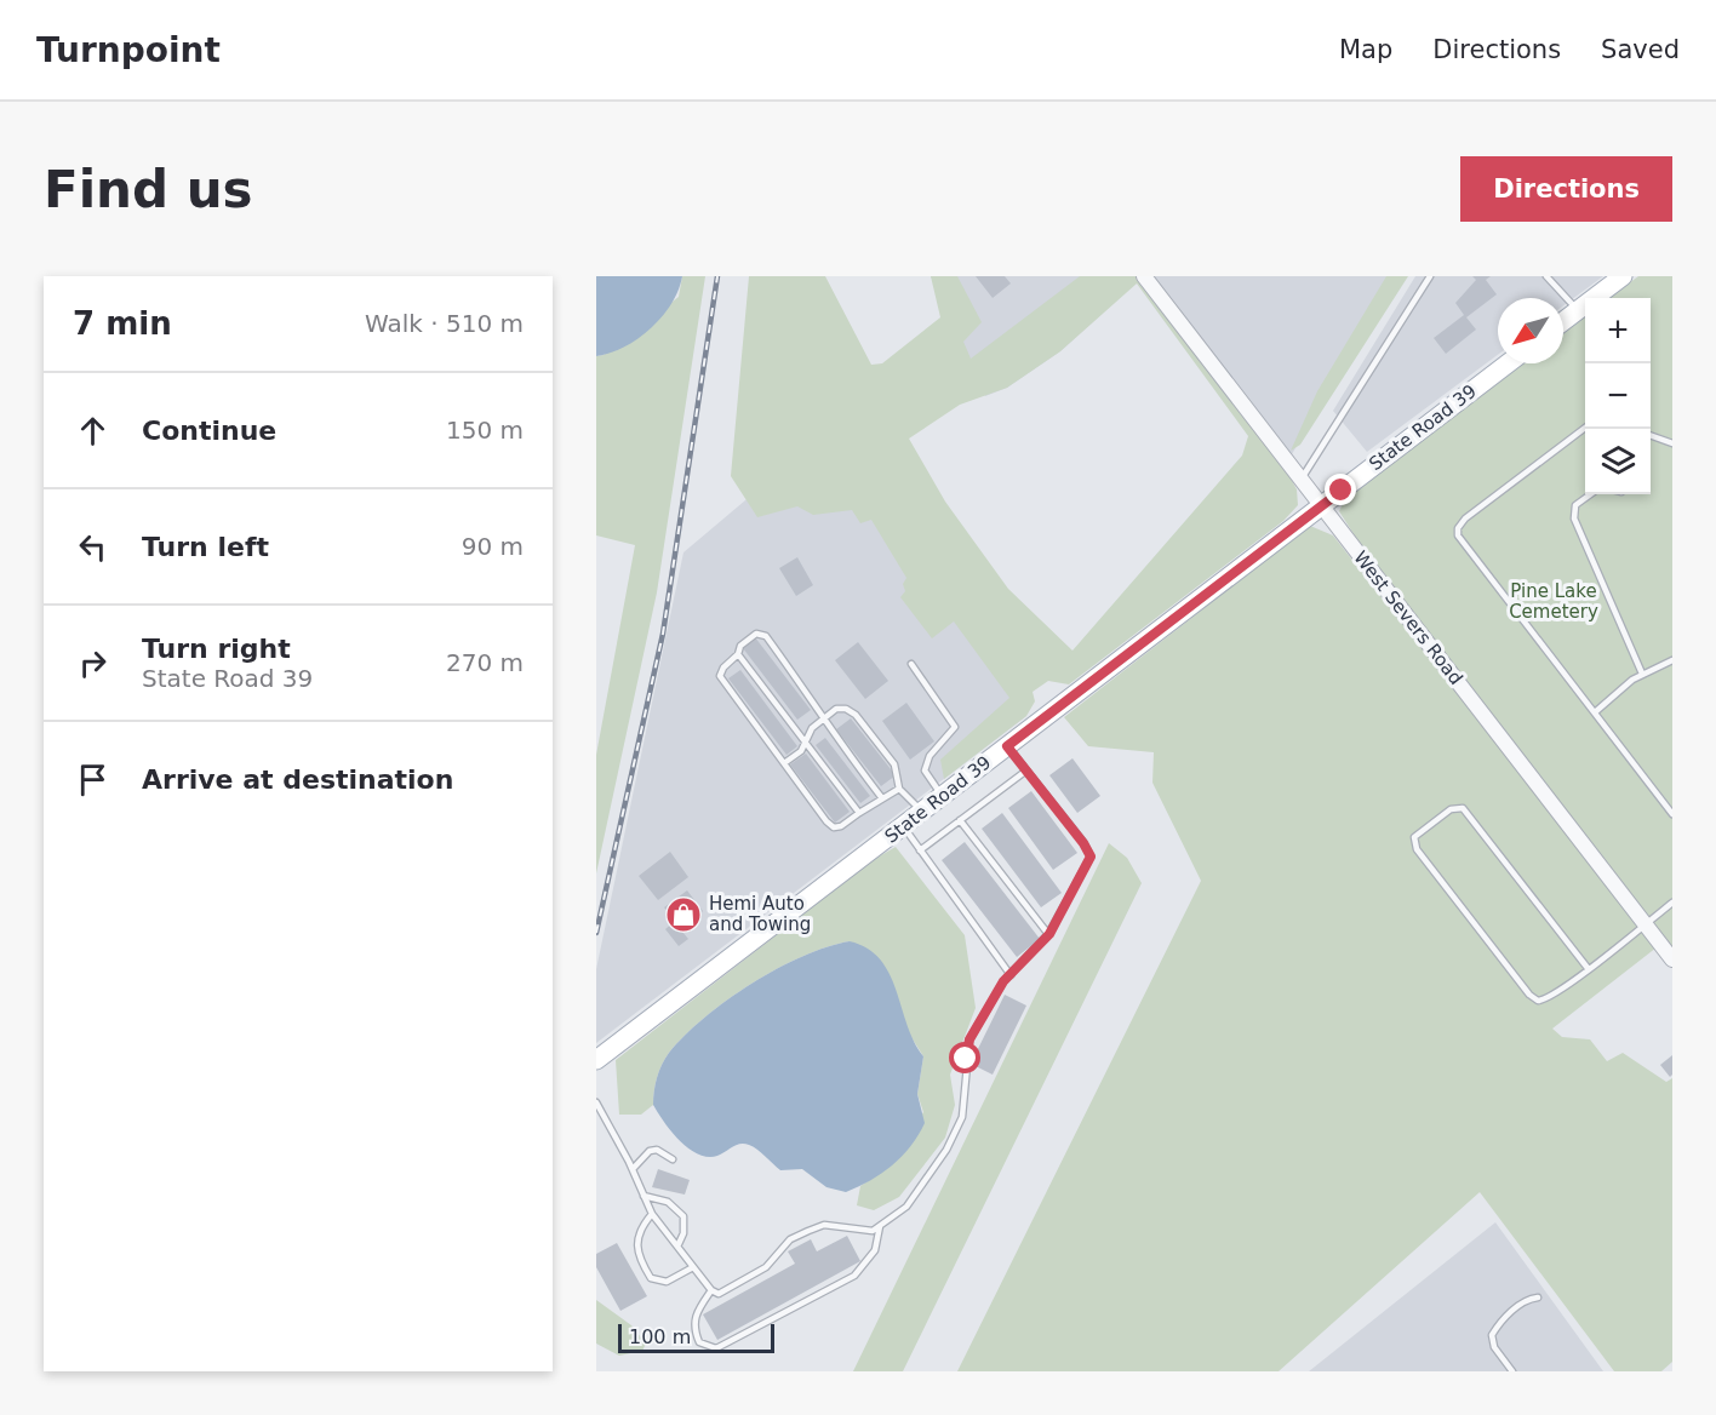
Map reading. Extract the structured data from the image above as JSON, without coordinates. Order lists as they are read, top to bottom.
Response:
{
  "streets": {
    "main road": ["State Road 39"],
    "street": ["West Severs Road"]
  },
  "crossings": [
    ["State Road 39", "West Severs Road"]
  ],
  "parks": ["Pine Lake Cemetery"],
  "places": {
    "shop": ["Hemi Auto and Towing"]
  },
  "scale_bar": "100 m",
  "north": "bottom left",
  "page": {
    "header": "Turnpoint",
    "nav": ["Map", "Directions", "Saved"],
    "buttons": "Directions",
    "title": "Find us",
    "heading": ["7 min", "Walk · 510 m"],
    "map_buttons": ["+", "−"],
    "list": [
      ["Continue", "150 m"],
      ["Turn left", "90 m"],
      ["Turn right", "State Road 39", "270 m"],
      "Arrive at destination"
    ],
    "scale": "100 m"
  }
}
